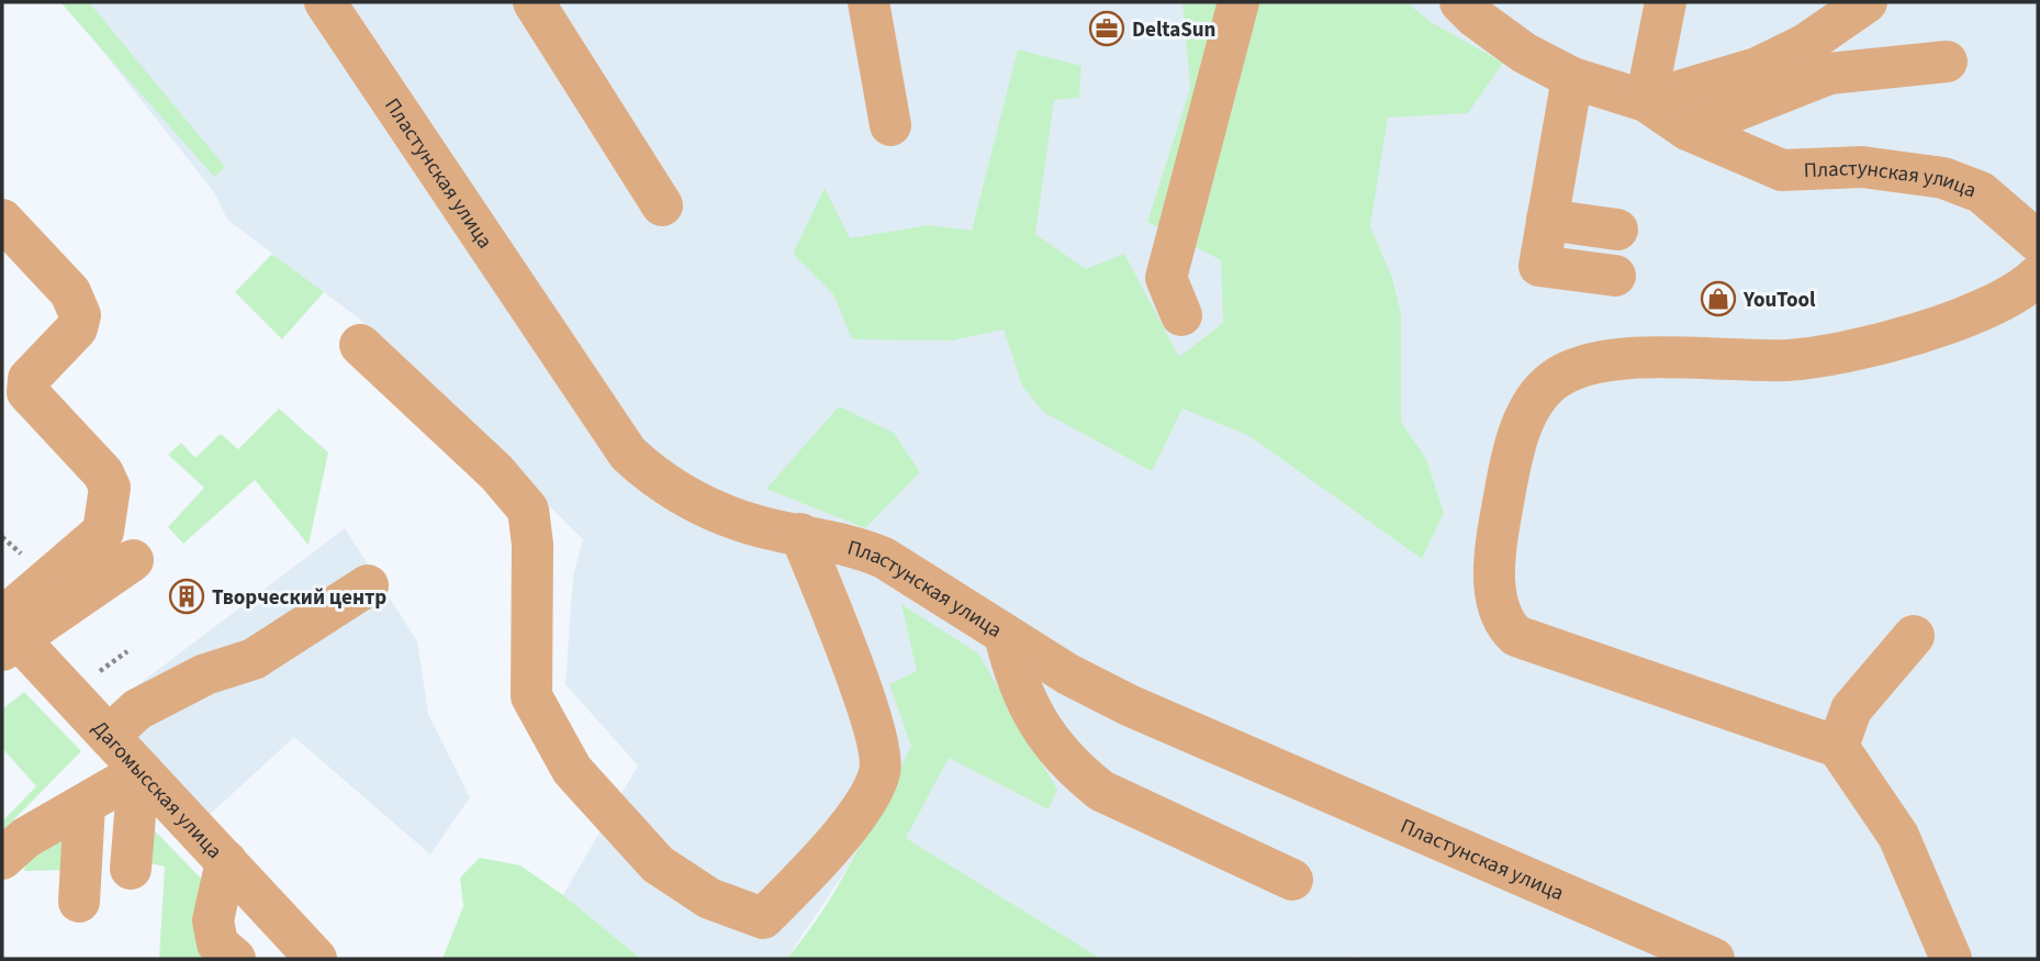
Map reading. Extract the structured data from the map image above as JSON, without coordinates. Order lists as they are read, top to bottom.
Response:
{
  "streets": {
    "street": ["Пластунская улица", "Дагомысская улица"]
  },
  "places": {
    "office": ["DeltaSun"],
    "shop": ["YouTool"],
    "building": ["Творческий центр"]
  }
}
